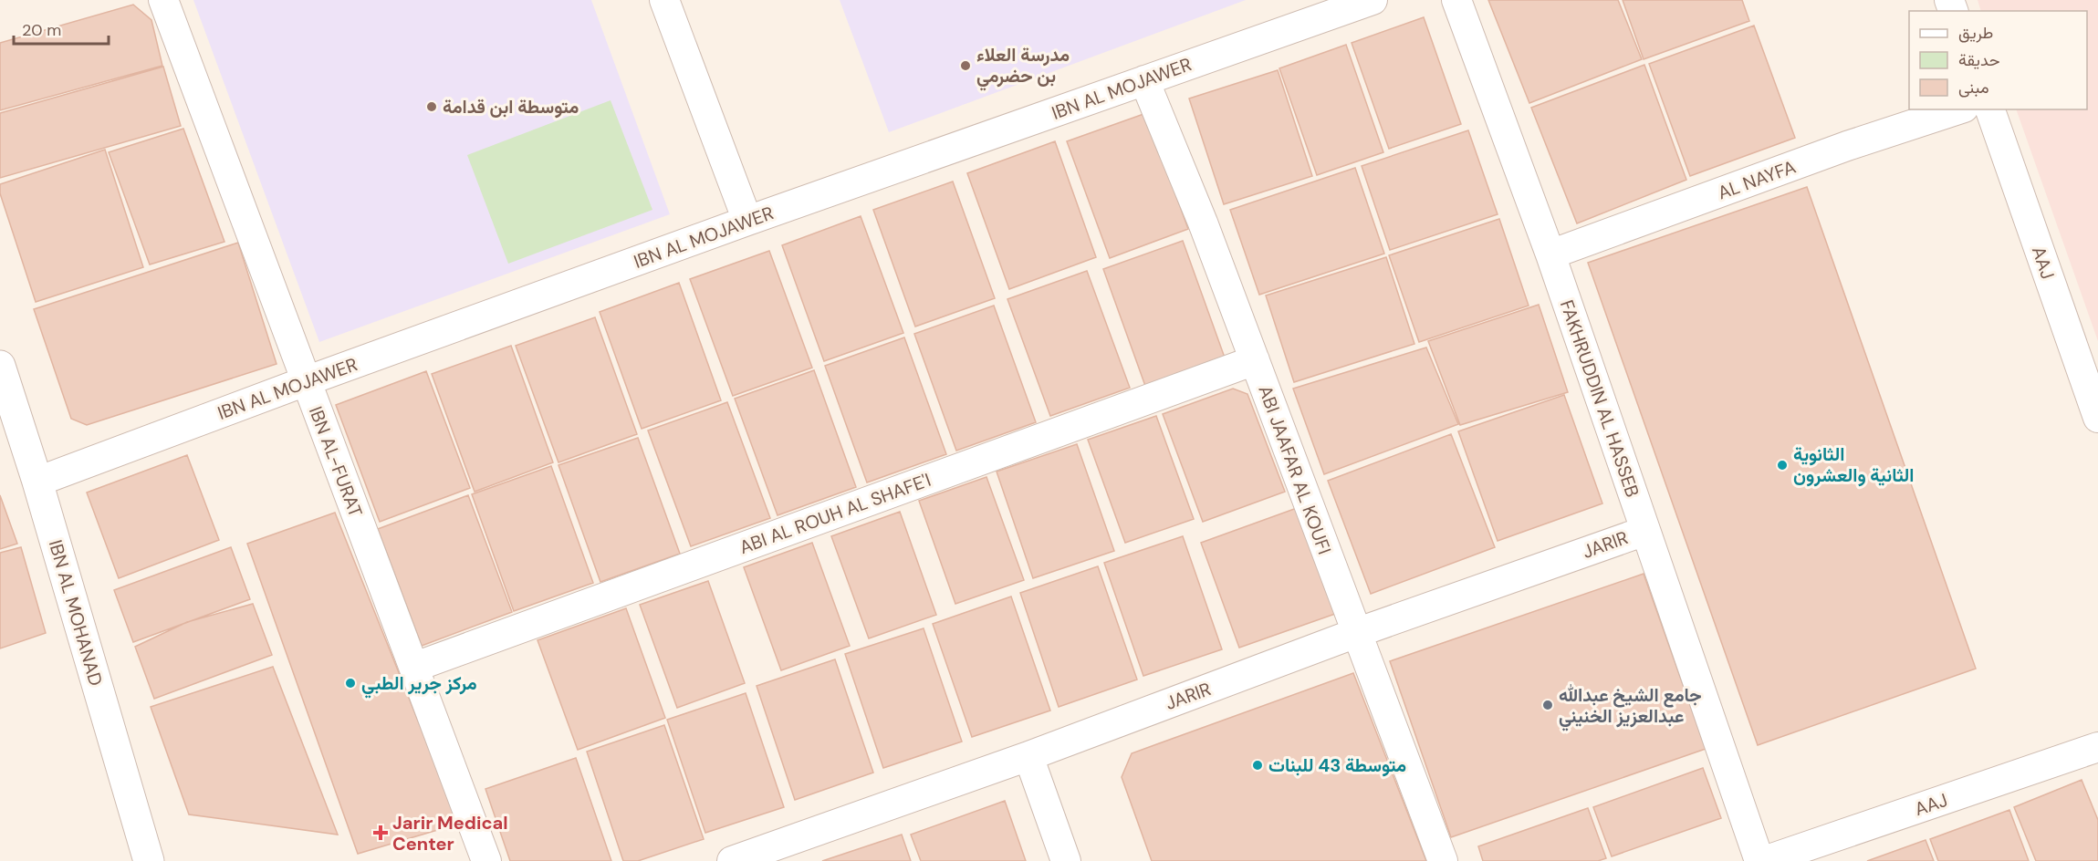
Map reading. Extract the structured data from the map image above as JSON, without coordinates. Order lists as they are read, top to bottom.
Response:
{
  "streets": {
    "street": [
      "IBN AL MOJAWER",
      "AL NAYFA",
      "AAJ",
      "FAKHRUDDIN AL HASSEB",
      "IBN AL-FURAT",
      "ABI JAAFAR AL KOUFI",
      "ABI AL ROUH AL SHAFE'I",
      "JARIR",
      "IBN AL MOHANAD"
    ]
  },
  "crossings": [
    ["IBN AL MOJAWER", "IBN AL-FURAT"],
    ["IBN AL MOJAWER", "ABI JAAFAR AL KOUFI"],
    ["IBN AL MOJAWER", "IBN AL MOHANAD"],
    ["AL NAYFA", "FAKHRUDDIN AL HASSEB"],
    ["FAKHRUDDIN AL HASSEB", "JARIR"],
    ["IBN AL-FURAT", "ABI AL ROUH AL SHAFE'I"],
    ["ABI JAAFAR AL KOUFI", "ABI AL ROUH AL SHAFE'I"],
    ["ABI JAAFAR AL KOUFI", "JARIR"]
  ],
  "places": {
    "other": [
      "مدرسة العلاء بن حضرمي",
      "متوسطة ابن قدامة",
      "الثانوية الثانية والعشرون",
      "مركز جرير الطبي",
      "جامع الشيخ عبدالله عبدالعزيز الخنيني",
      "متوسطة 43 للبنات"
    ],
    "health": ["Jarir Medical Center"]
  },
  "legend": ["طريق", "حديقة", "مبنى"],
  "scale_bar": "20 m"
}
